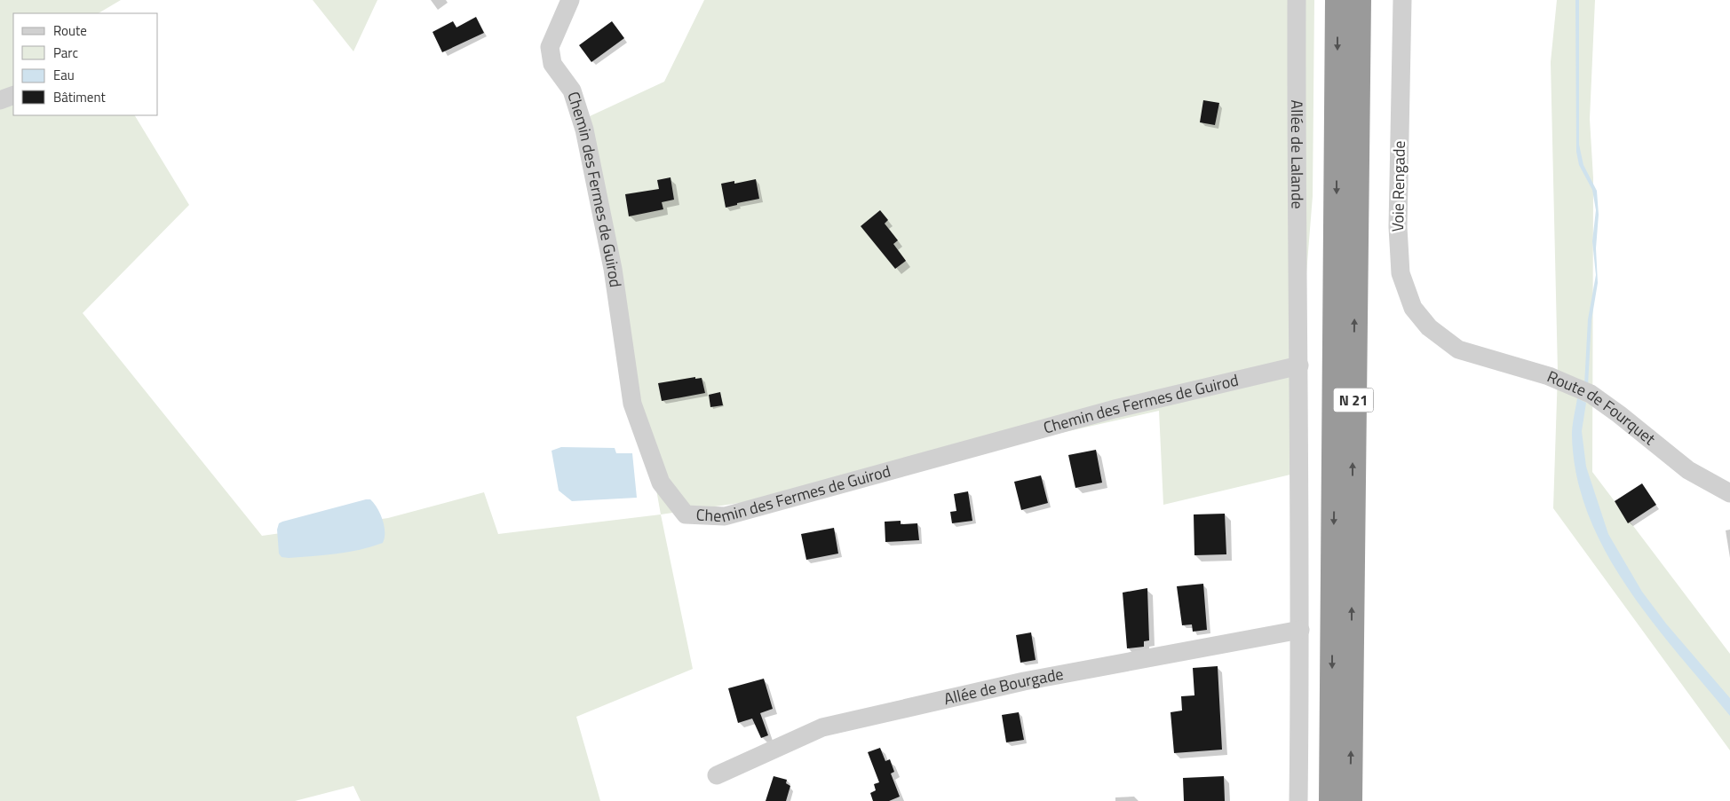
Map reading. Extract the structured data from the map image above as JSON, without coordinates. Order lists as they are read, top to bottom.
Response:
{
  "streets": {
    "highway": ["N 21"],
    "street": [
      "Allée de Lalande",
      "Voie Rengade",
      "Chemin des Fermes de Guirod",
      "Route de Fourquet",
      "Allée de Bourgade"
    ]
  },
  "crossings": [
    ["Allée de Lalande", "Chemin des Fermes de Guirod"],
    ["Allée de Lalande", "Allée de Bourgade"],
    ["Voie Rengade", "Route de Fourquet"]
  ],
  "legend": [
    "Route",
    "Parc",
    "Eau",
    "Bâtiment"
  ]
}
